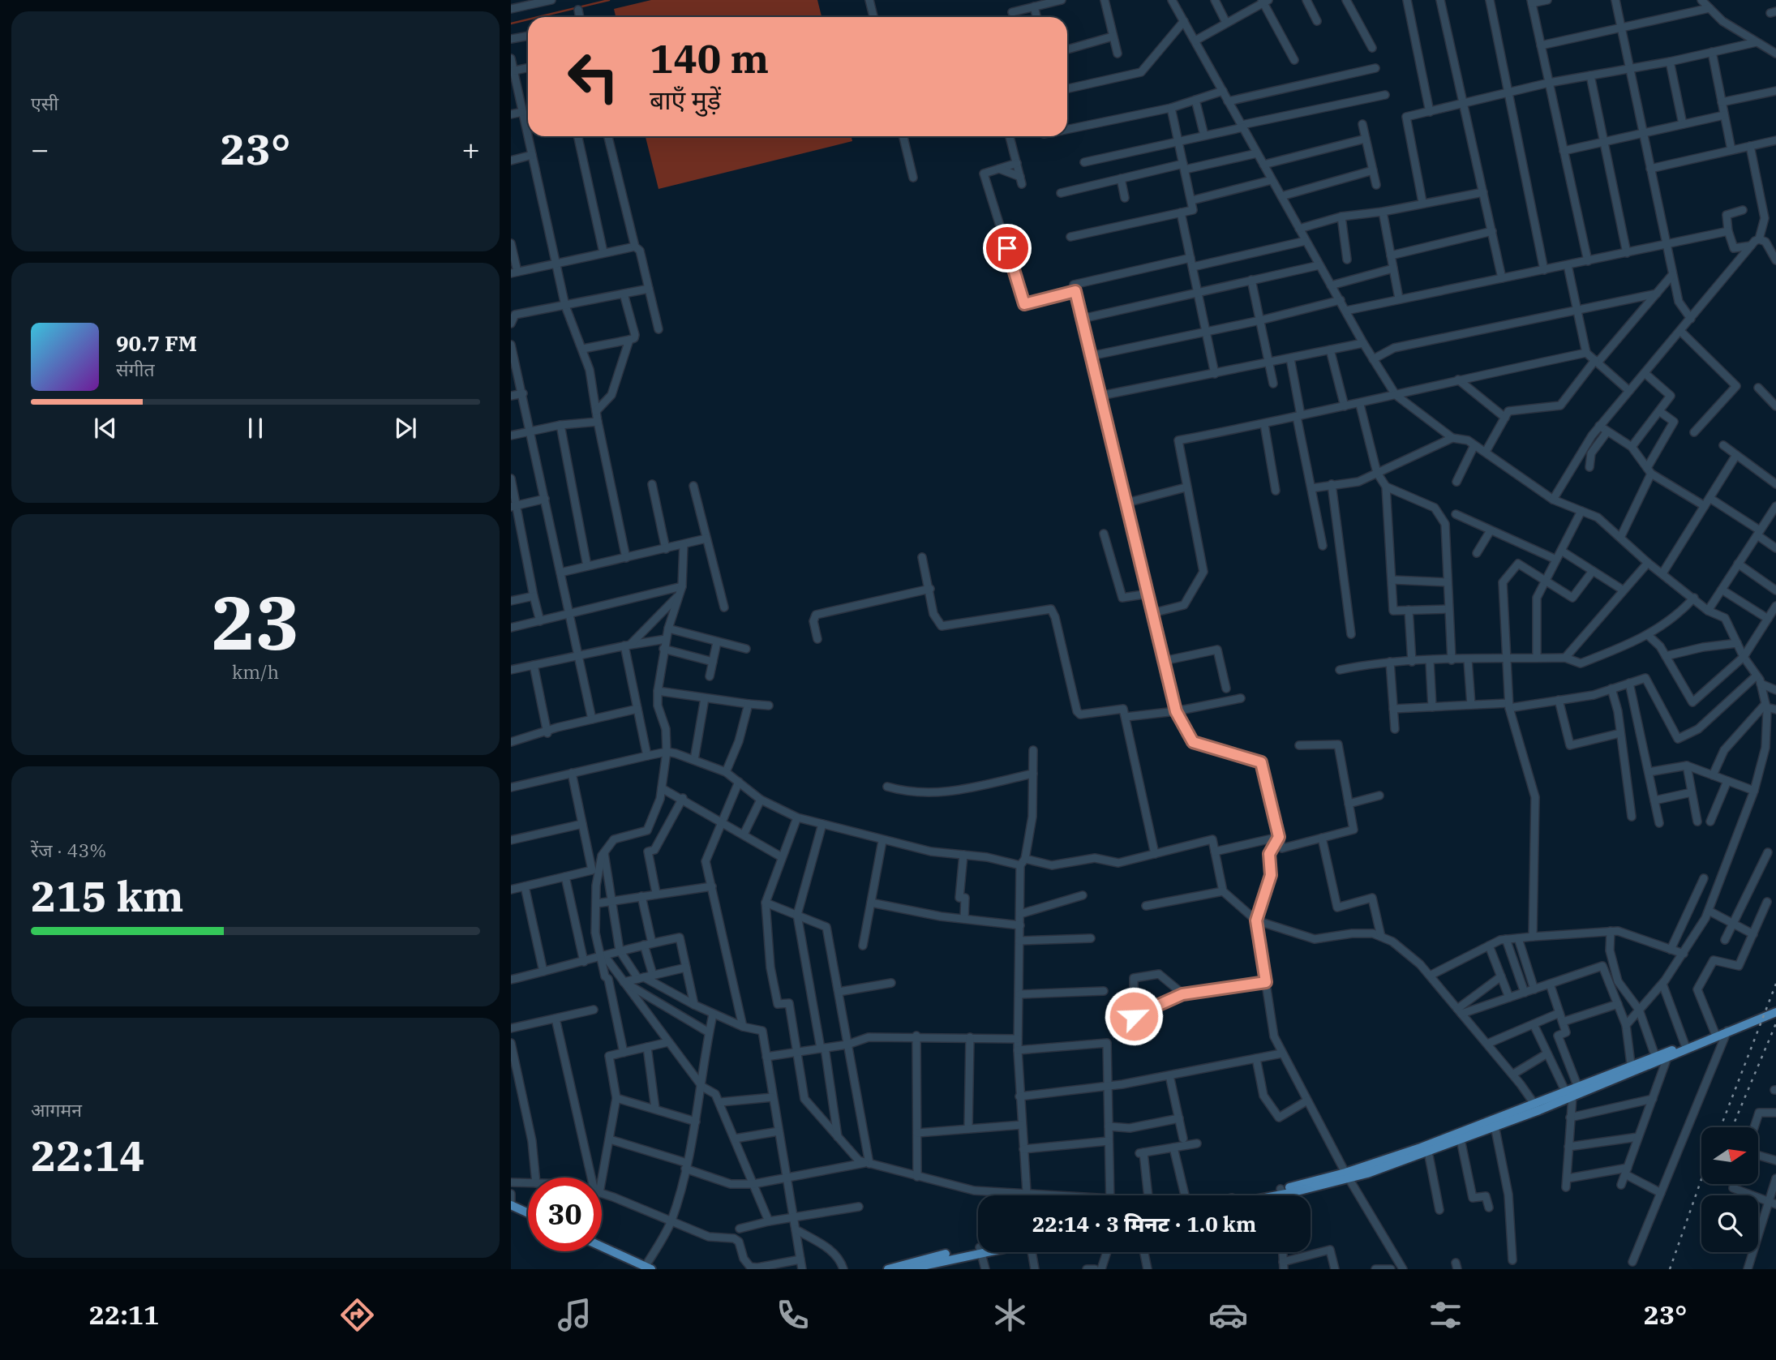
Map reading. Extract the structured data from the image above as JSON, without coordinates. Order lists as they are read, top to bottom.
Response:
{
  "north": "right",
  "page": {
    "tile": [
      "एसी",
      ["23", "km/h"],
      ["रेंज · 43%", "215 km"],
      ["आगमन", "22:14"]
    ],
    "turn": ["140 m", "बाएँ मुड़ें"],
    "heat": ["−", "23°", "+"],
    "song": ["90.7 FM", "संगीत"],
    "limit": "30",
    "trip": "22:14 · 3 मिनट · 1.0 km",
    "tabs": ["22:11", "23°"]
  }
}
